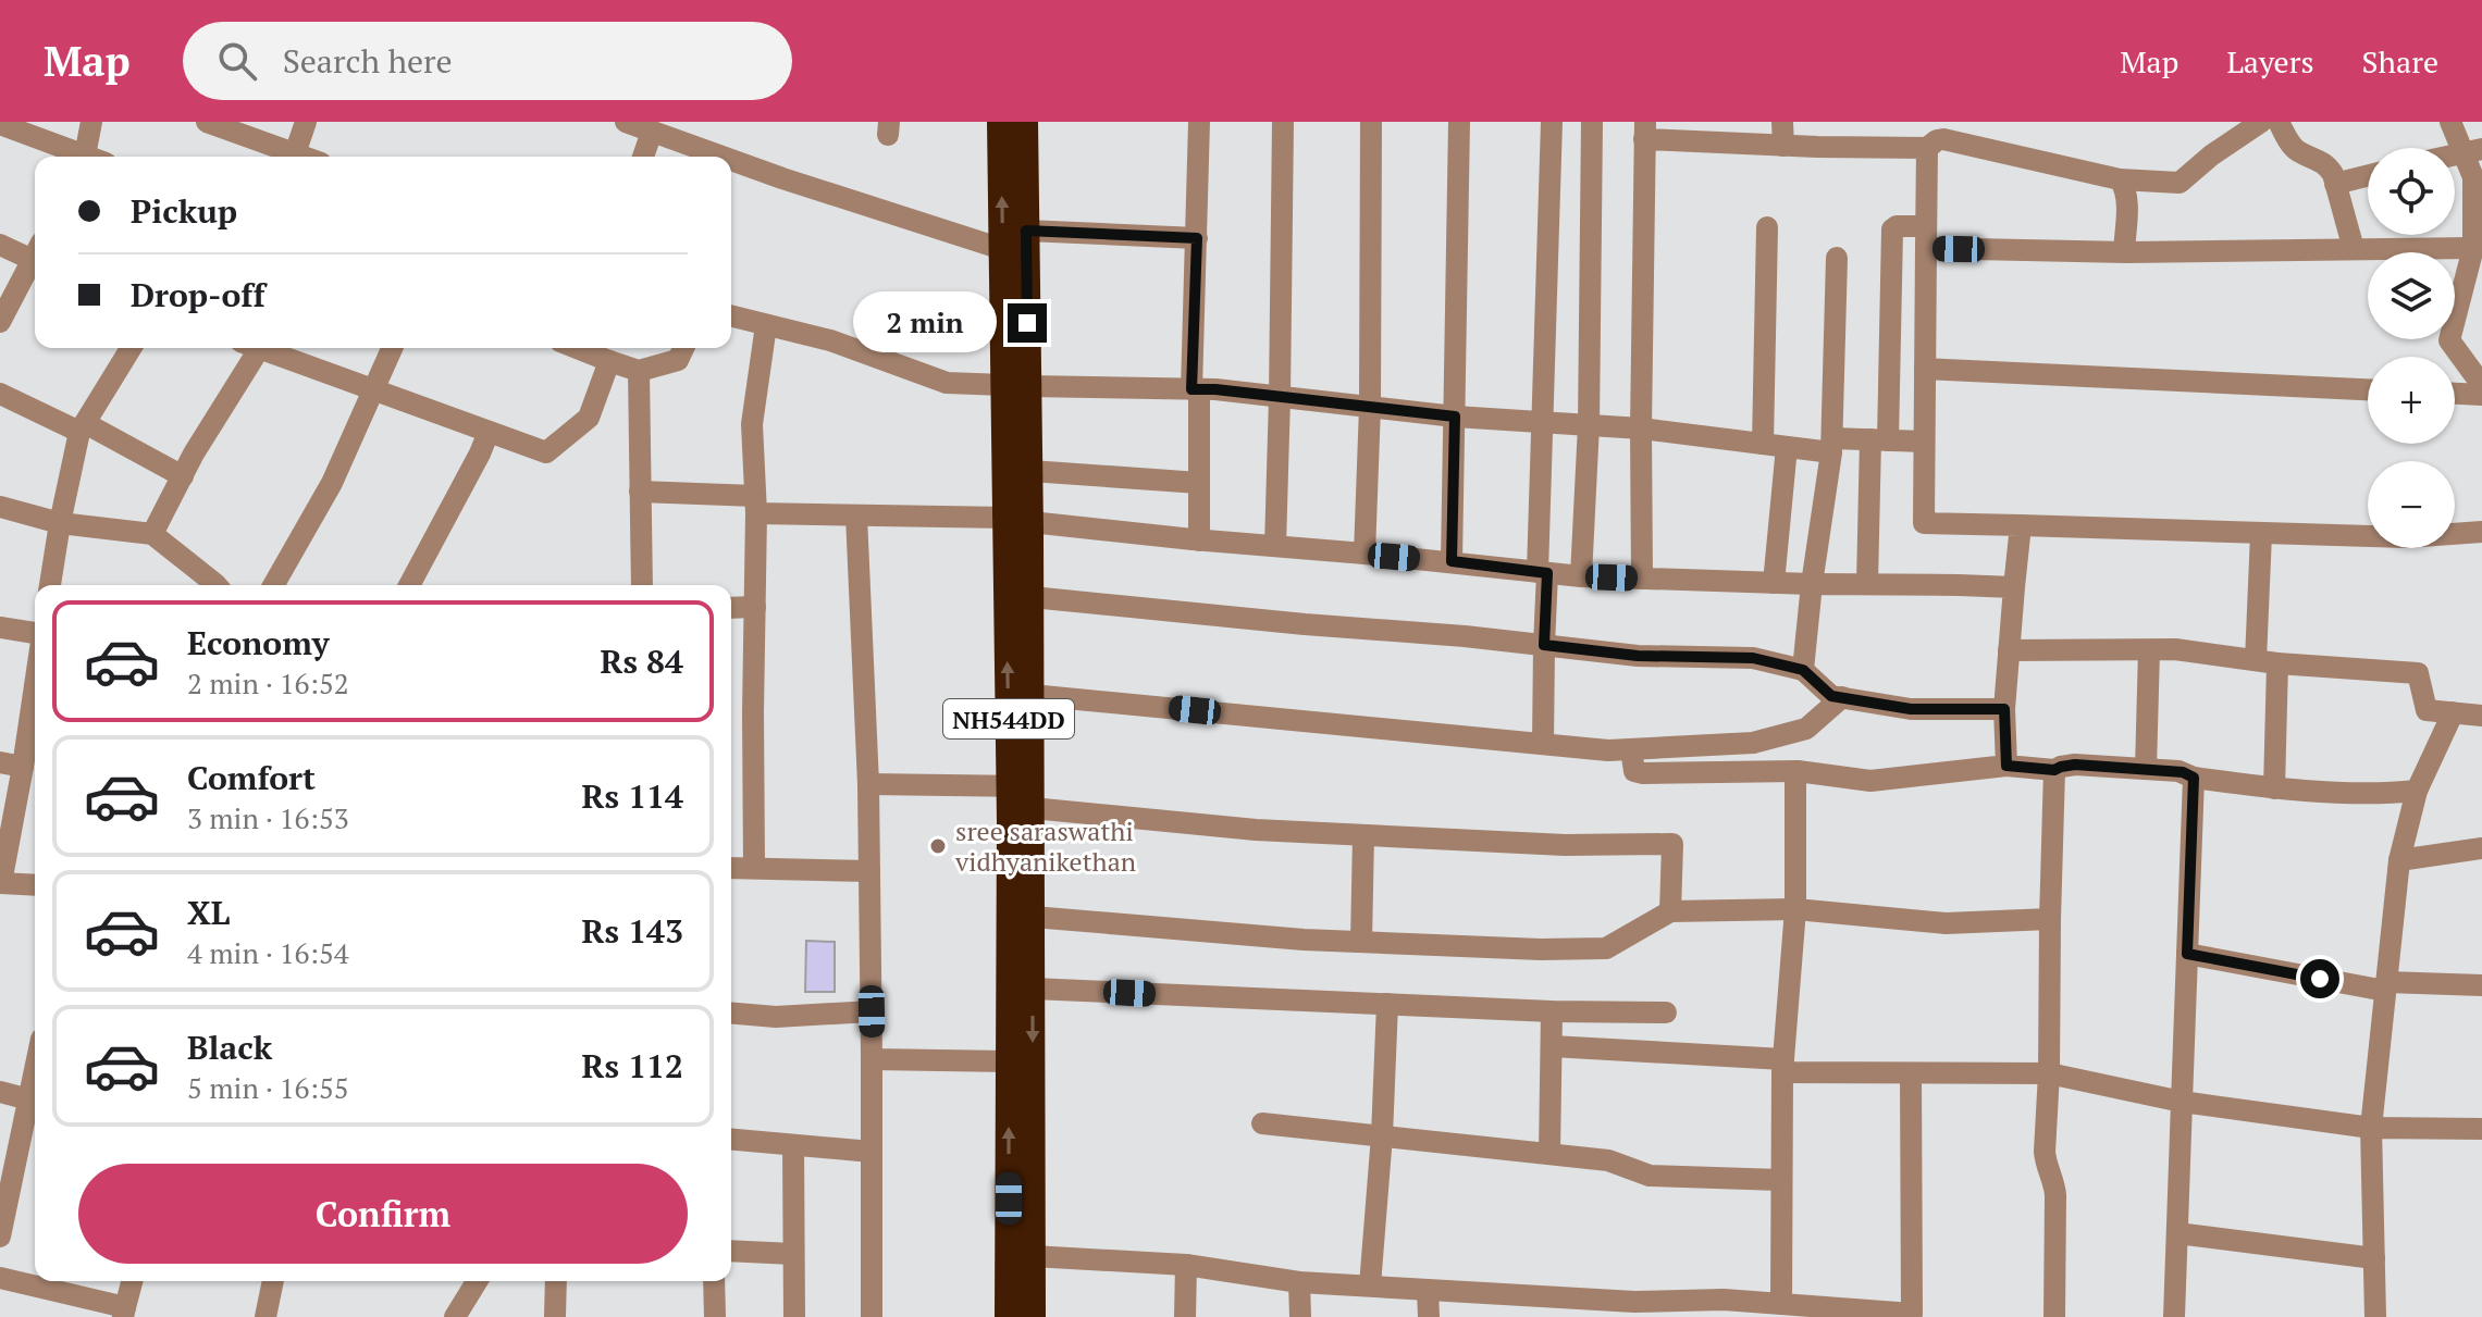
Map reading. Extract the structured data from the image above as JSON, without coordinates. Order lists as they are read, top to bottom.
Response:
{
  "streets": {
    "highway": ["NH544DD"]
  },
  "places": ["sree saraswathi vidhyanikethan"],
  "page": {
    "header": "Map",
    "search": "Search here",
    "nav": ["Map", "Layers", "Share"],
    "map_buttons": ["+", "−"],
    "banner": ["Pickup", "Drop-off"],
    "bubble": "2 min",
    "list": [
      {
        "name": "Economy",
        "note": "2 min · 16:52",
        "value": "Rs 84"
      },
      {
        "name": "Comfort",
        "note": "3 min · 16:53",
        "value": "Rs 114"
      },
      {
        "name": "XL",
        "note": "4 min · 16:54",
        "value": "Rs 143"
      },
      {
        "name": "Black",
        "note": "5 min · 16:55",
        "value": "Rs 112"
      }
    ],
    "buttons": "Confirm"
  }
}
